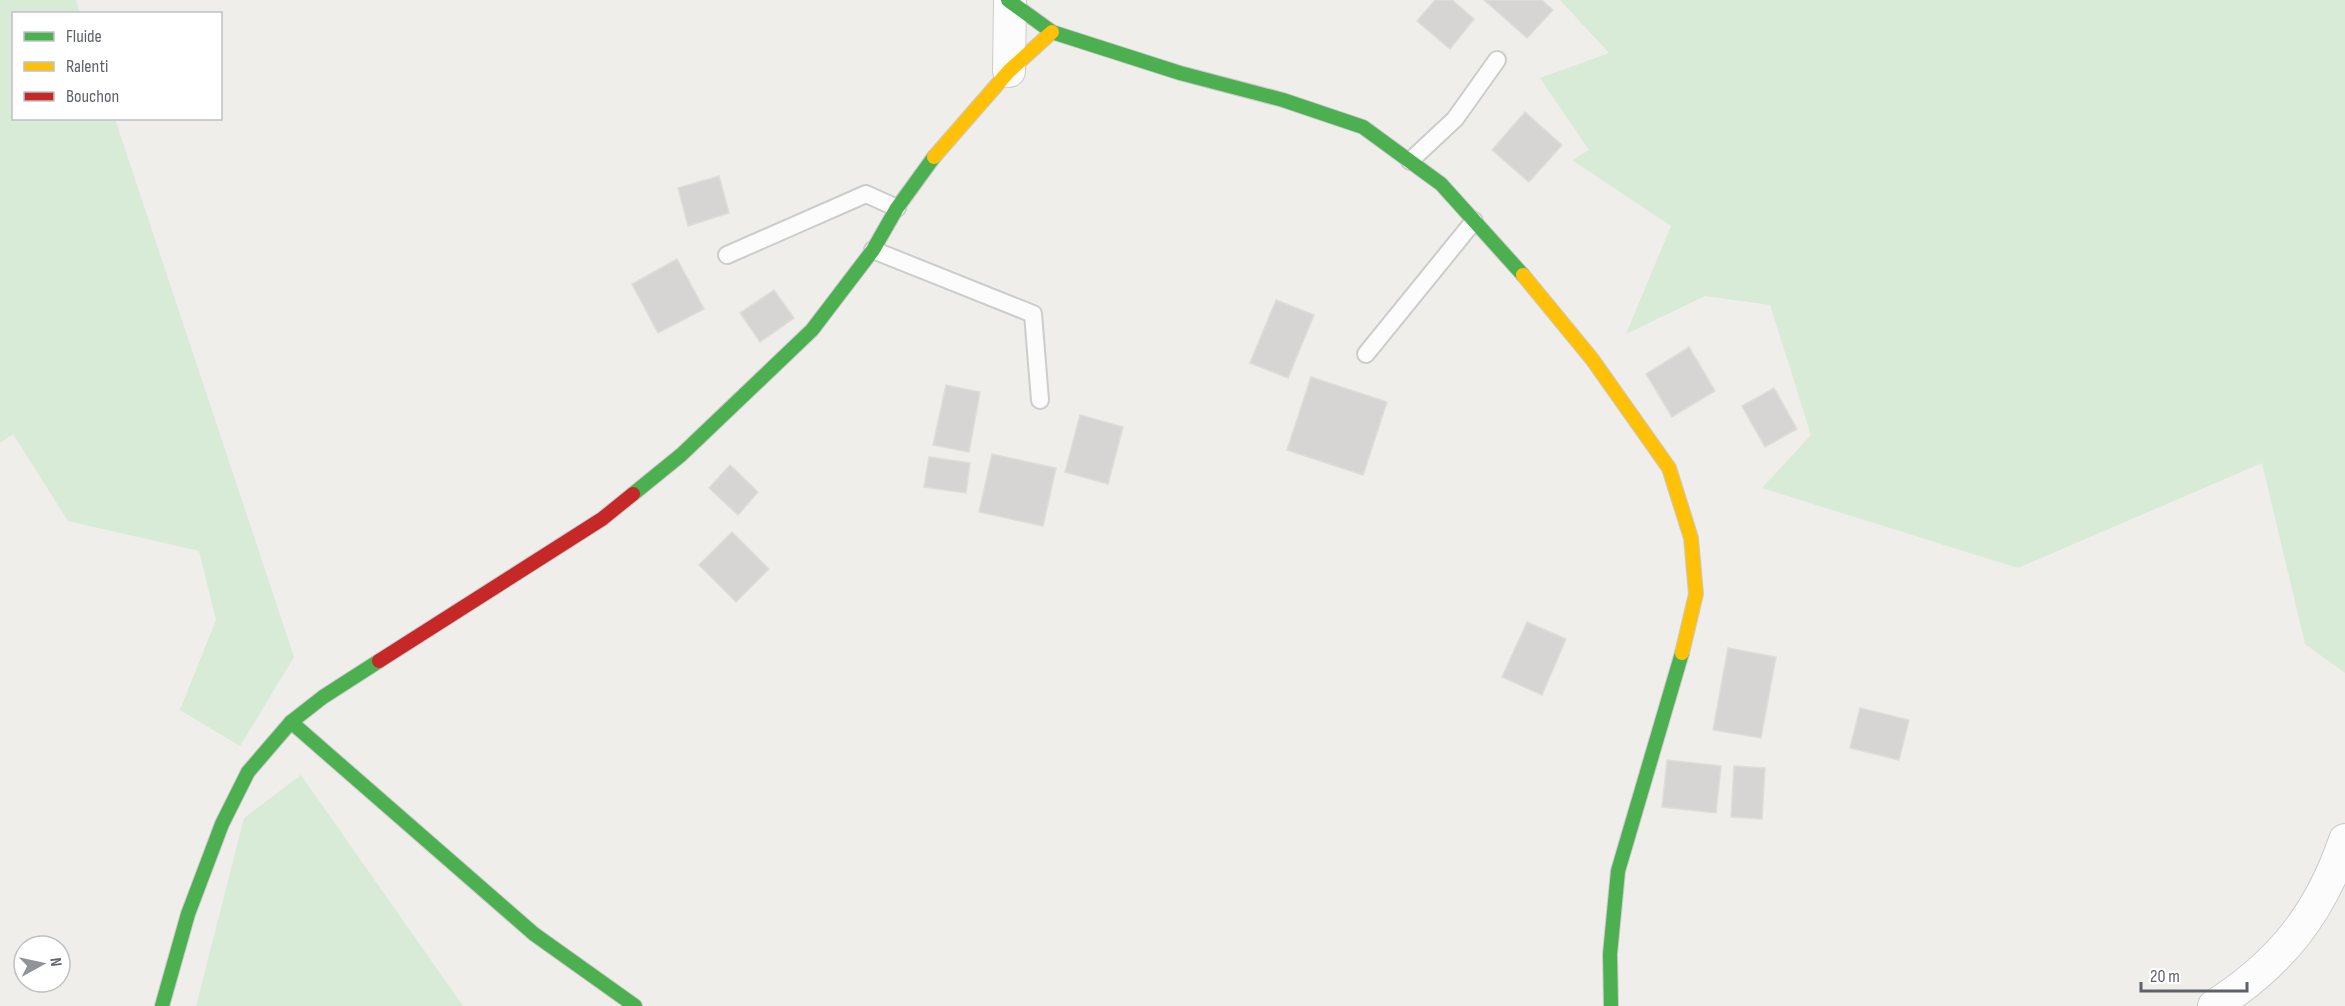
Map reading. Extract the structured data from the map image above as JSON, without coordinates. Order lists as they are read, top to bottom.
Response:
{
  "legend": ["Fluide", "Ralenti", "Bouchon"],
  "scale_bar": "20 m",
  "north": "right"
}
